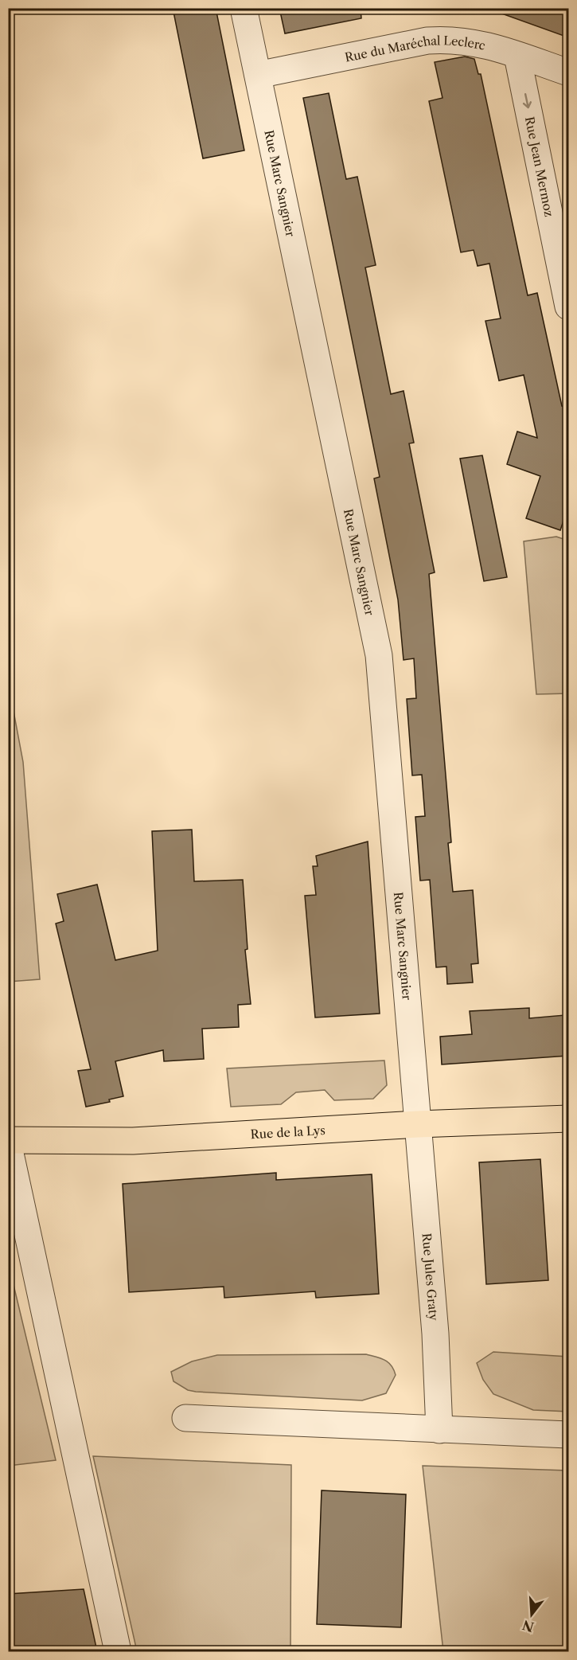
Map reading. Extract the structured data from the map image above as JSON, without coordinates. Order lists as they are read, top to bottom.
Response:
{
  "streets": {
    "main road": ["Rue de la Lys"],
    "street": [
      "Rue du Maréchal Leclerc",
      "Rue Jean Mermoz",
      "Rue Marc Sangnier",
      "Rue Jules Graty"
    ]
  },
  "crossings": [
    ["Rue du Maréchal Leclerc", "Rue Jean Mermoz"],
    ["Rue du Maréchal Leclerc", "Rue Marc Sangnier"],
    ["Rue Marc Sangnier", "Rue de la Lys"],
    ["Rue Marc Sangnier", "Rue Jules Graty"],
    ["Rue de la Lys", "Rue Jules Graty"]
  ],
  "one_way": ["Rue Jean Mermoz"],
  "north": "bottom"
}
